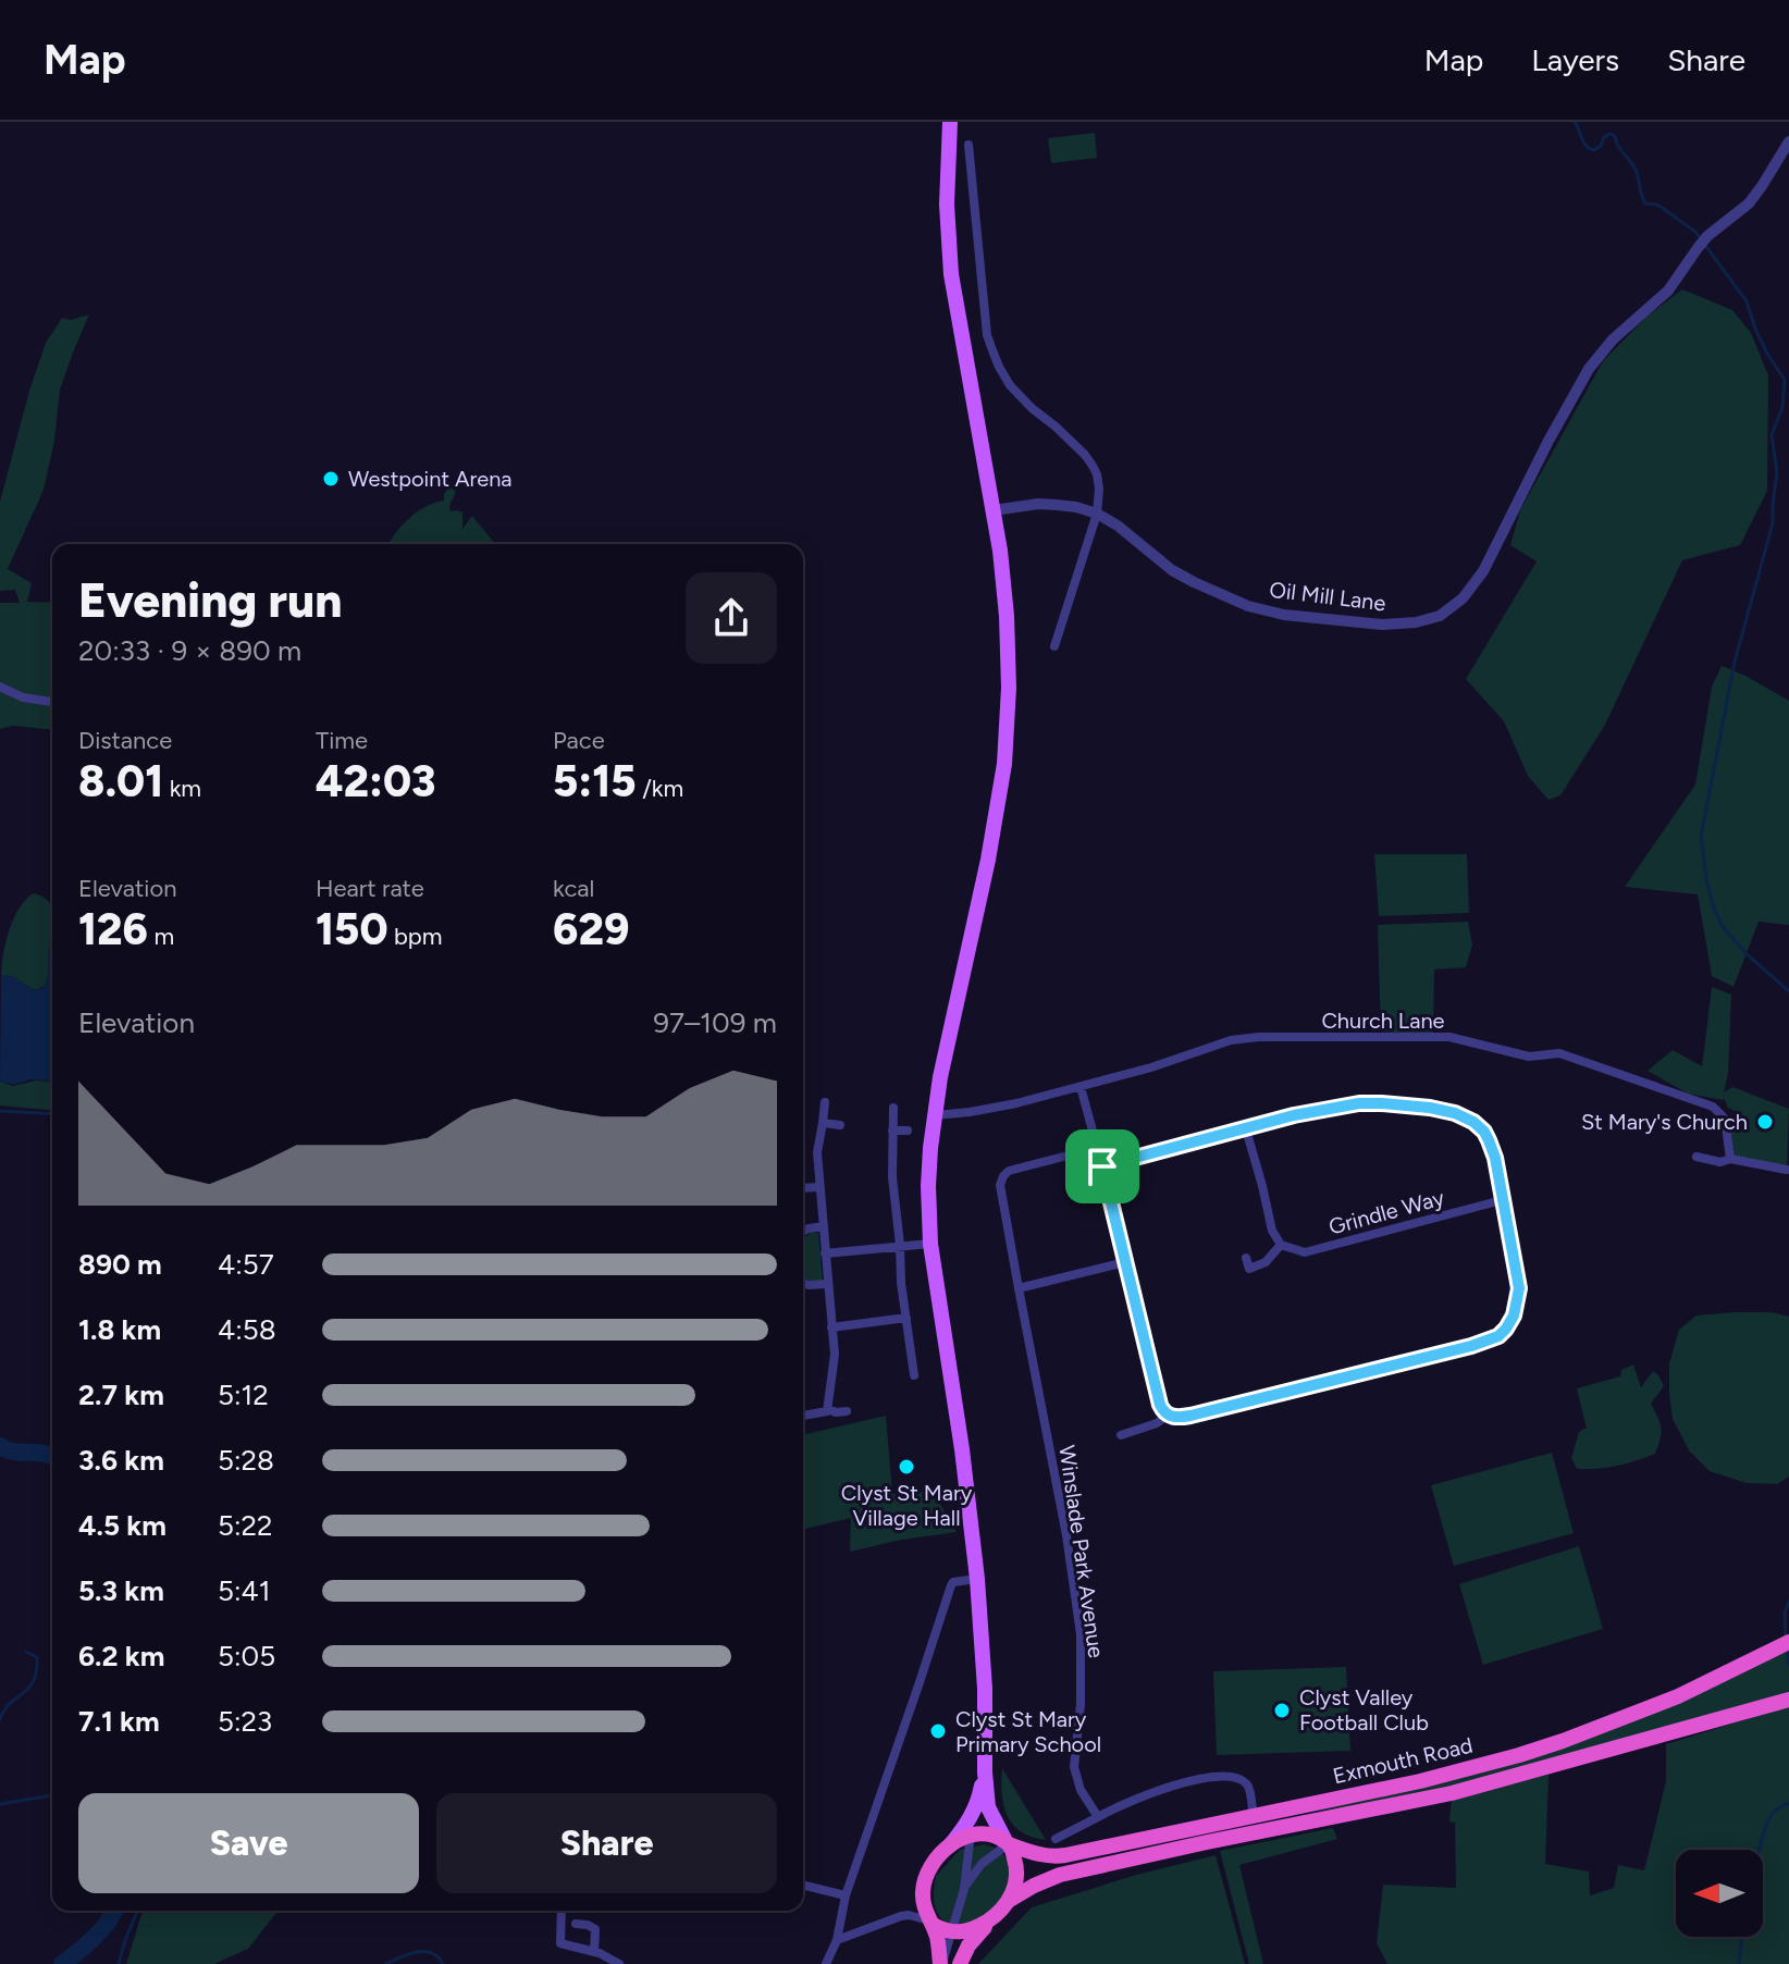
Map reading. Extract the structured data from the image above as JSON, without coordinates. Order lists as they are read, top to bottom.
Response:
{
  "streets": {
    "highway": ["Exmouth Road"],
    "street": [
      "Oil Mill Lane",
      "Church Lane",
      "Grindle Way",
      "Winslade Park Avenue"
    ]
  },
  "places": [
    "Westpoint Arena",
    "St Mary's Church",
    "Clyst St Mary Village Hall",
    "Clyst Valley Football Club",
    "Clyst St Mary Primary School"
  ],
  "north": "left",
  "page": {
    "header": "Map",
    "nav": ["Map", "Layers", "Share"],
    "heading": ["Evening run", "20:33 · 9 × 890 m"],
    "stats": [
      ["Distance", "8.01 km"],
      ["Time", "42:03"],
      ["Pace", "5:15 /km"],
      ["Elevation", "126 m"],
      ["Heart rate", "150 bpm"],
      ["kcal", "629"]
    ],
    "chart": ["Elevation", "97–109 m"],
    "list": [
      {
        "name": "890 m",
        "note": "4:57"
      },
      {
        "name": "1.8 km",
        "note": "4:58"
      },
      {
        "name": "2.7 km",
        "note": "5:12"
      },
      {
        "name": "3.6 km",
        "note": "5:28"
      },
      {
        "name": "4.5 km",
        "note": "5:22"
      },
      {
        "name": "5.3 km",
        "note": "5:41"
      },
      {
        "name": "6.2 km",
        "note": "5:05"
      },
      {
        "name": "7.1 km",
        "note": "5:23"
      }
    ],
    "buttons": ["Save", "Share"]
  }
}
